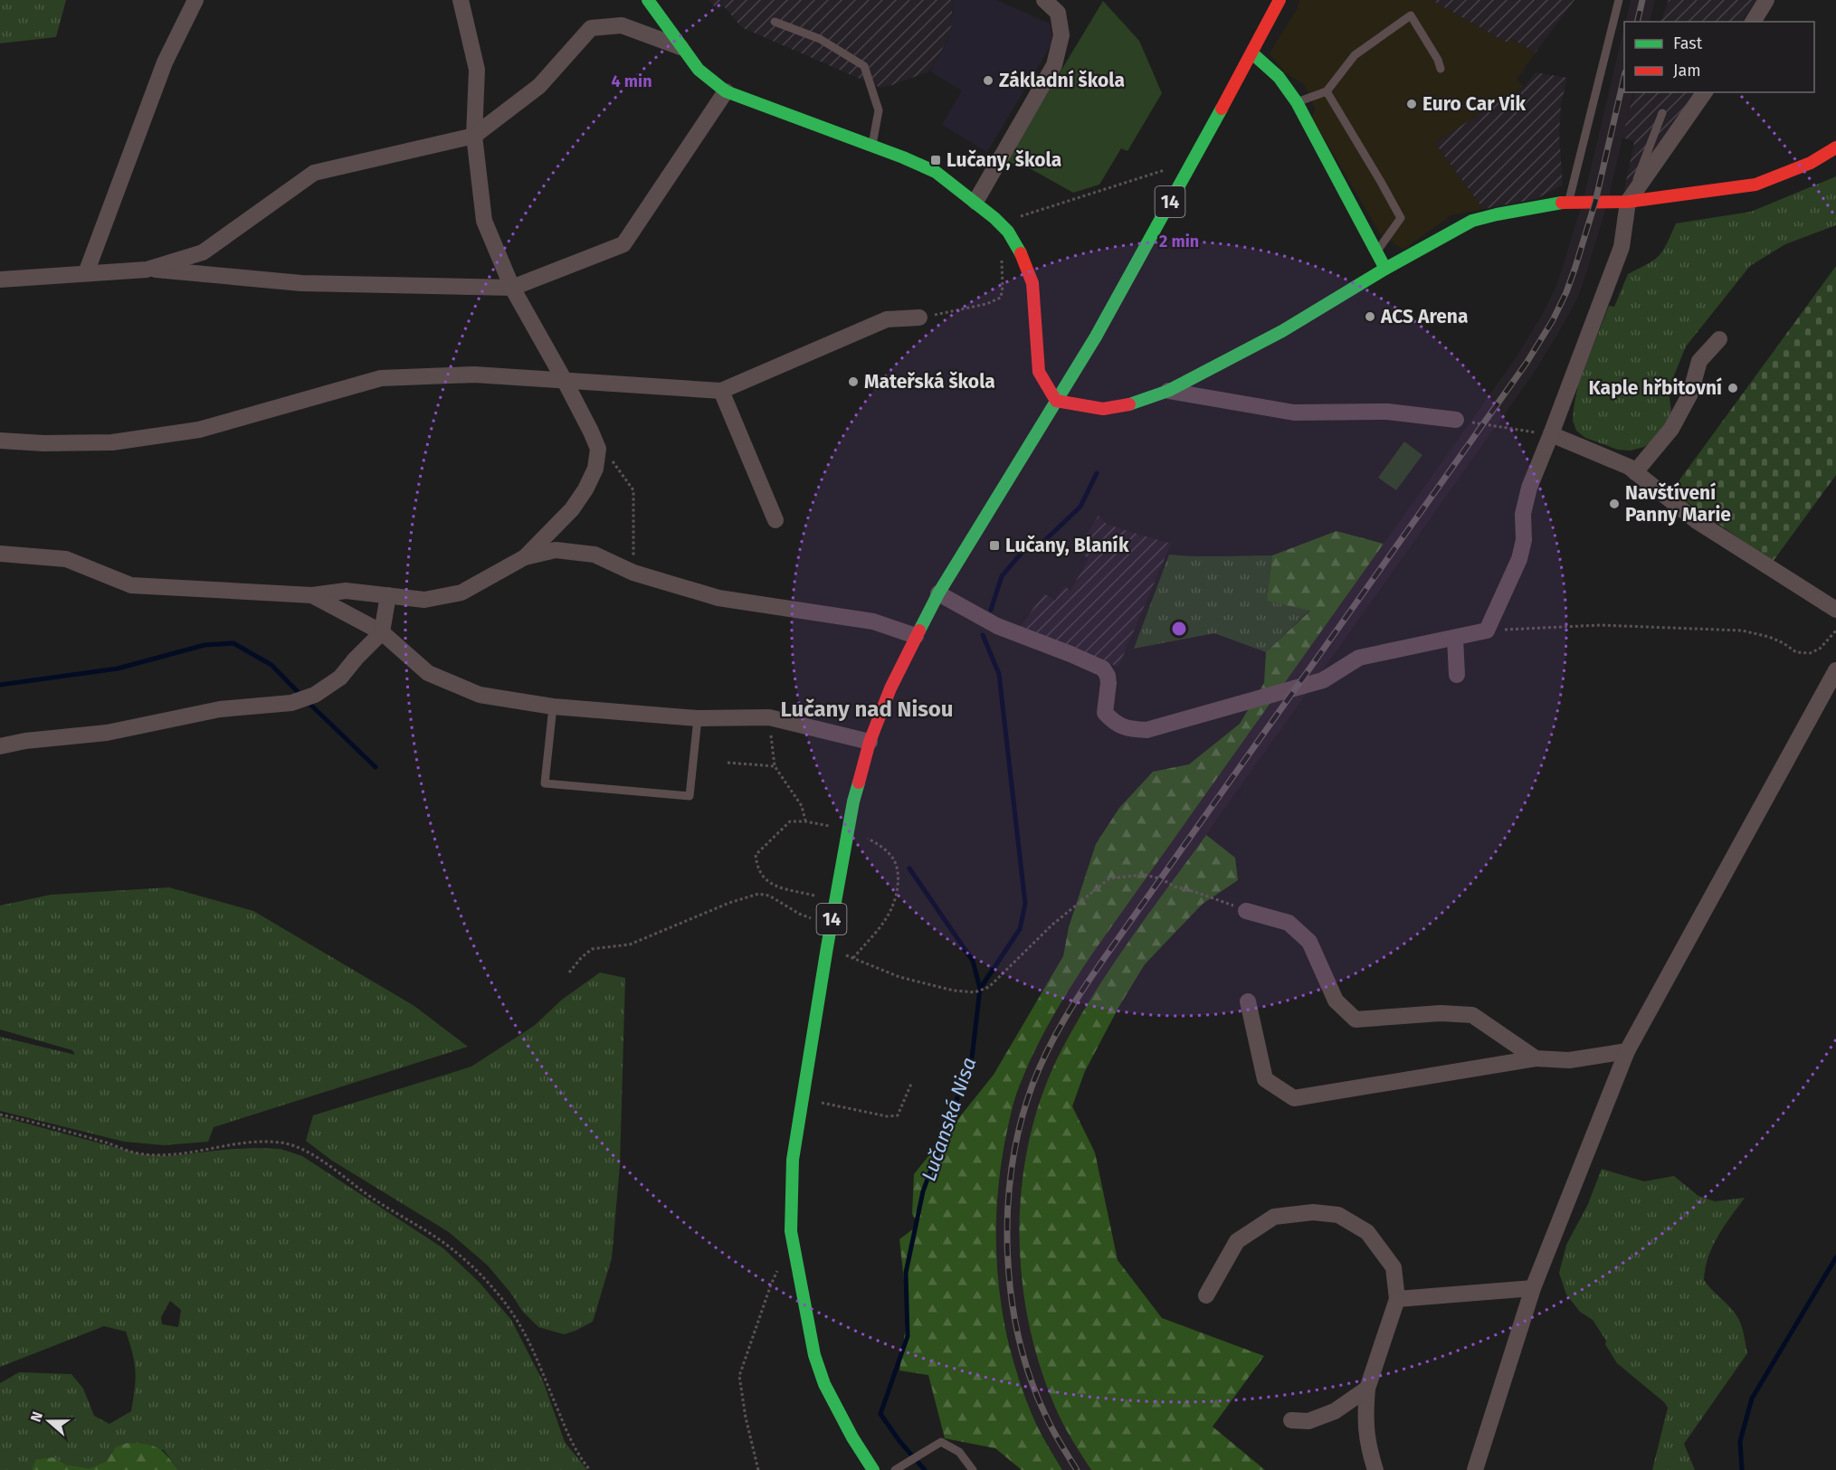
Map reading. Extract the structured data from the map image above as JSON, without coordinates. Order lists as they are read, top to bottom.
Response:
{
  "streets": {
    "street": ["14"]
  },
  "districts": ["Lučany nad Nisou"],
  "water": ["Lučanská Nisa"],
  "places": {
    "other": [
      "Základní škola",
      "Euro Car Vik",
      "ACS Arena",
      "Mateřská škola",
      "Kaple hřbitovní",
      "Navštívení Panny Marie"
    ],
    "transit": ["Lučany, škola", "Lučany, Blaník"]
  },
  "legend": ["Fast", "Jam"],
  "north": "left",
  "rings": ["4 min", "2 min"]
}
